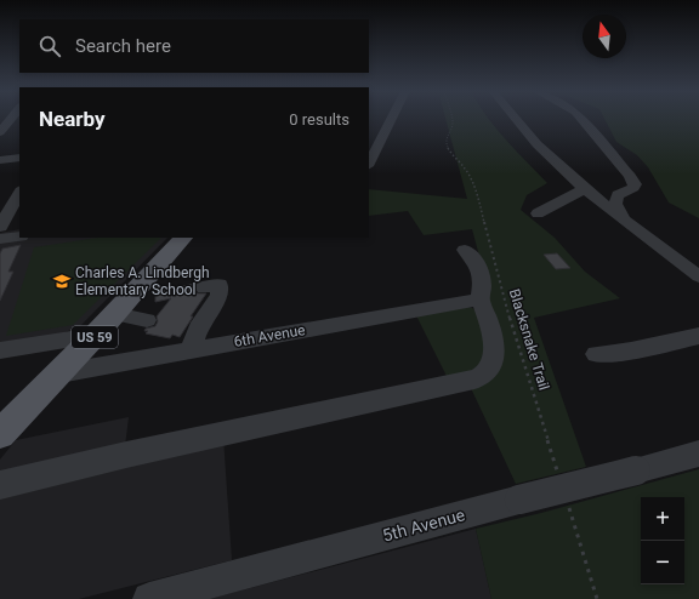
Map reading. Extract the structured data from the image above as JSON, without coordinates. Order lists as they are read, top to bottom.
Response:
{
  "streets": {
    "main road": ["US 59"],
    "street": ["6th Avenue", "5th Avenue"],
    "path": ["Blacksnake Trail"]
  },
  "crossings": [
    ["6th Avenue", "US 59"]
  ],
  "places": {
    "school or university": ["Charles A. Lindbergh Elementary School"]
  },
  "north": "top",
  "page": {
    "search": "Search here",
    "heading": ["Nearby", "0 results"],
    "map_buttons": ["+", "−"]
  }
}
